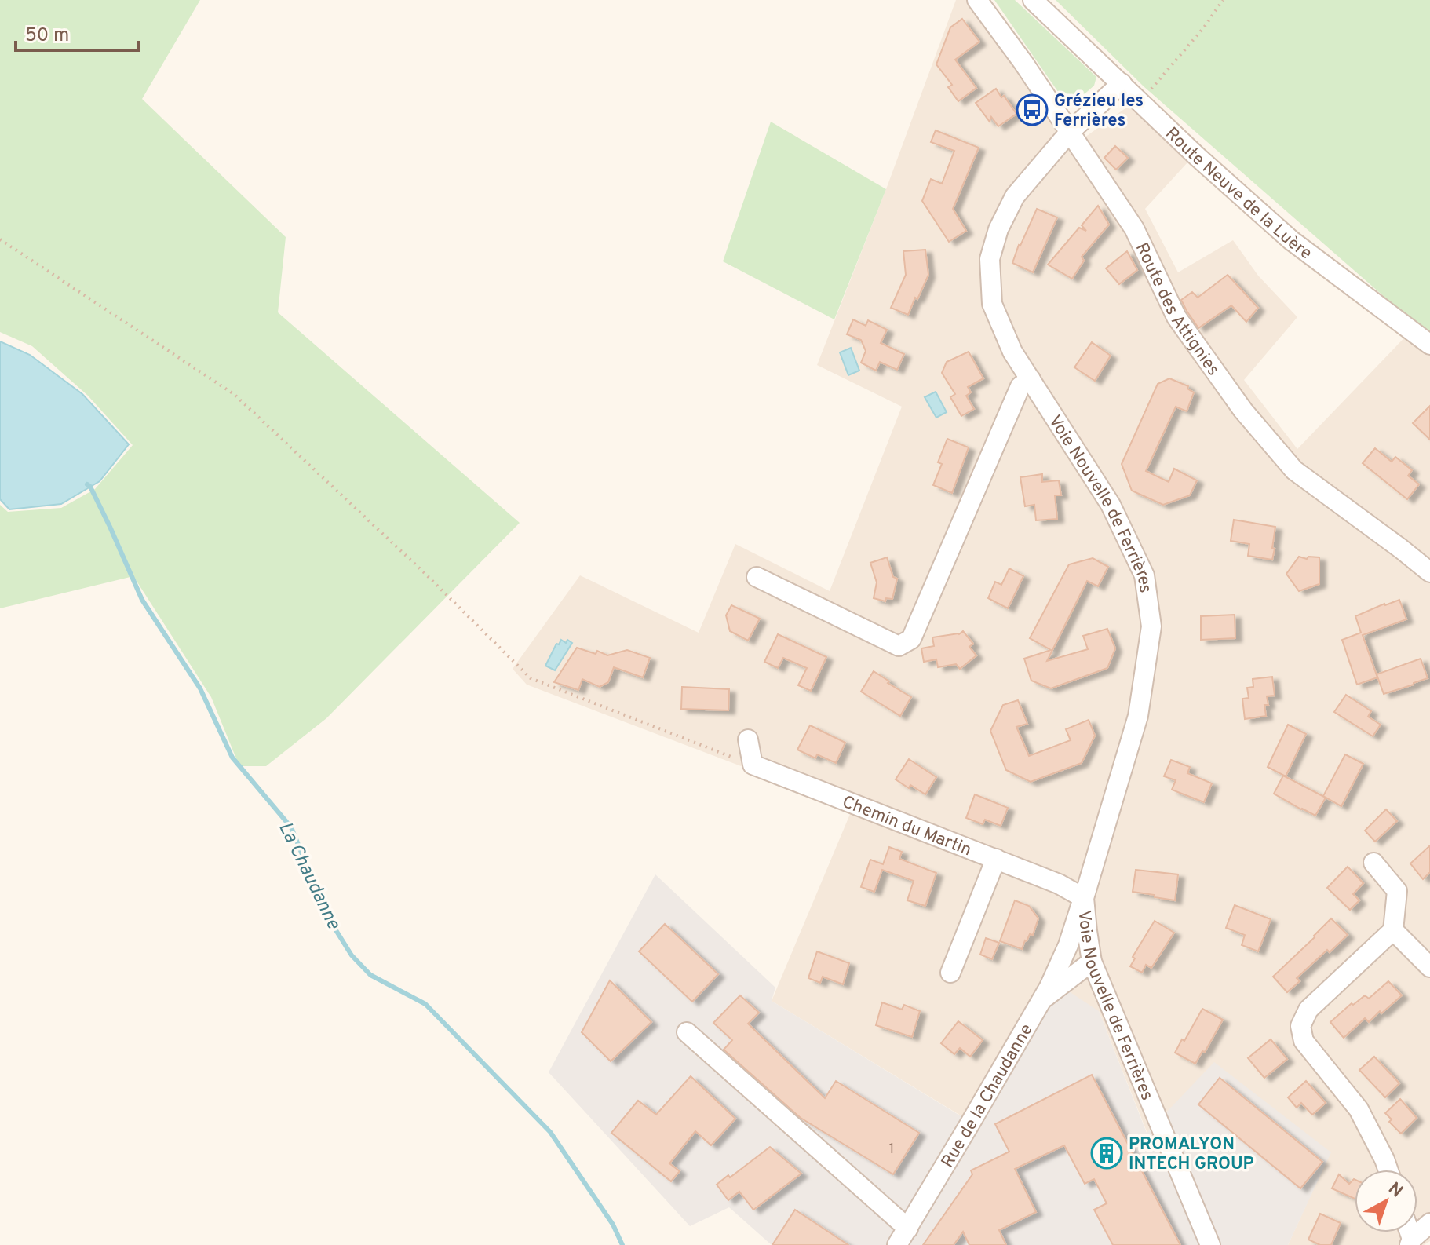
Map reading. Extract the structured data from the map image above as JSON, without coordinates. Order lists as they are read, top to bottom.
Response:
{
  "streets": {
    "street": [
      "Route Neuve de la Luère",
      "Route des Attignies",
      "Voie Nouvelle de Ferrières",
      "Chemin du Martin",
      "Rue de la Chaudanne"
    ]
  },
  "crossings": [
    ["Route Neuve de la Luère", "Voie Nouvelle de Ferrières"],
    ["Route des Attignies", "Voie Nouvelle de Ferrières"],
    ["Voie Nouvelle de Ferrières", "Chemin du Martin"],
    ["Voie Nouvelle de Ferrières", "Rue de la Chaudanne"]
  ],
  "water": ["La Chaudanne"],
  "places": {
    "bus stop": ["Grézieu les Ferrières"],
    "building": ["PROMALYON INTECH GROUP"]
  },
  "house_numbers": ["1"],
  "scale_bar": "50 m",
  "north": "top right"
}
